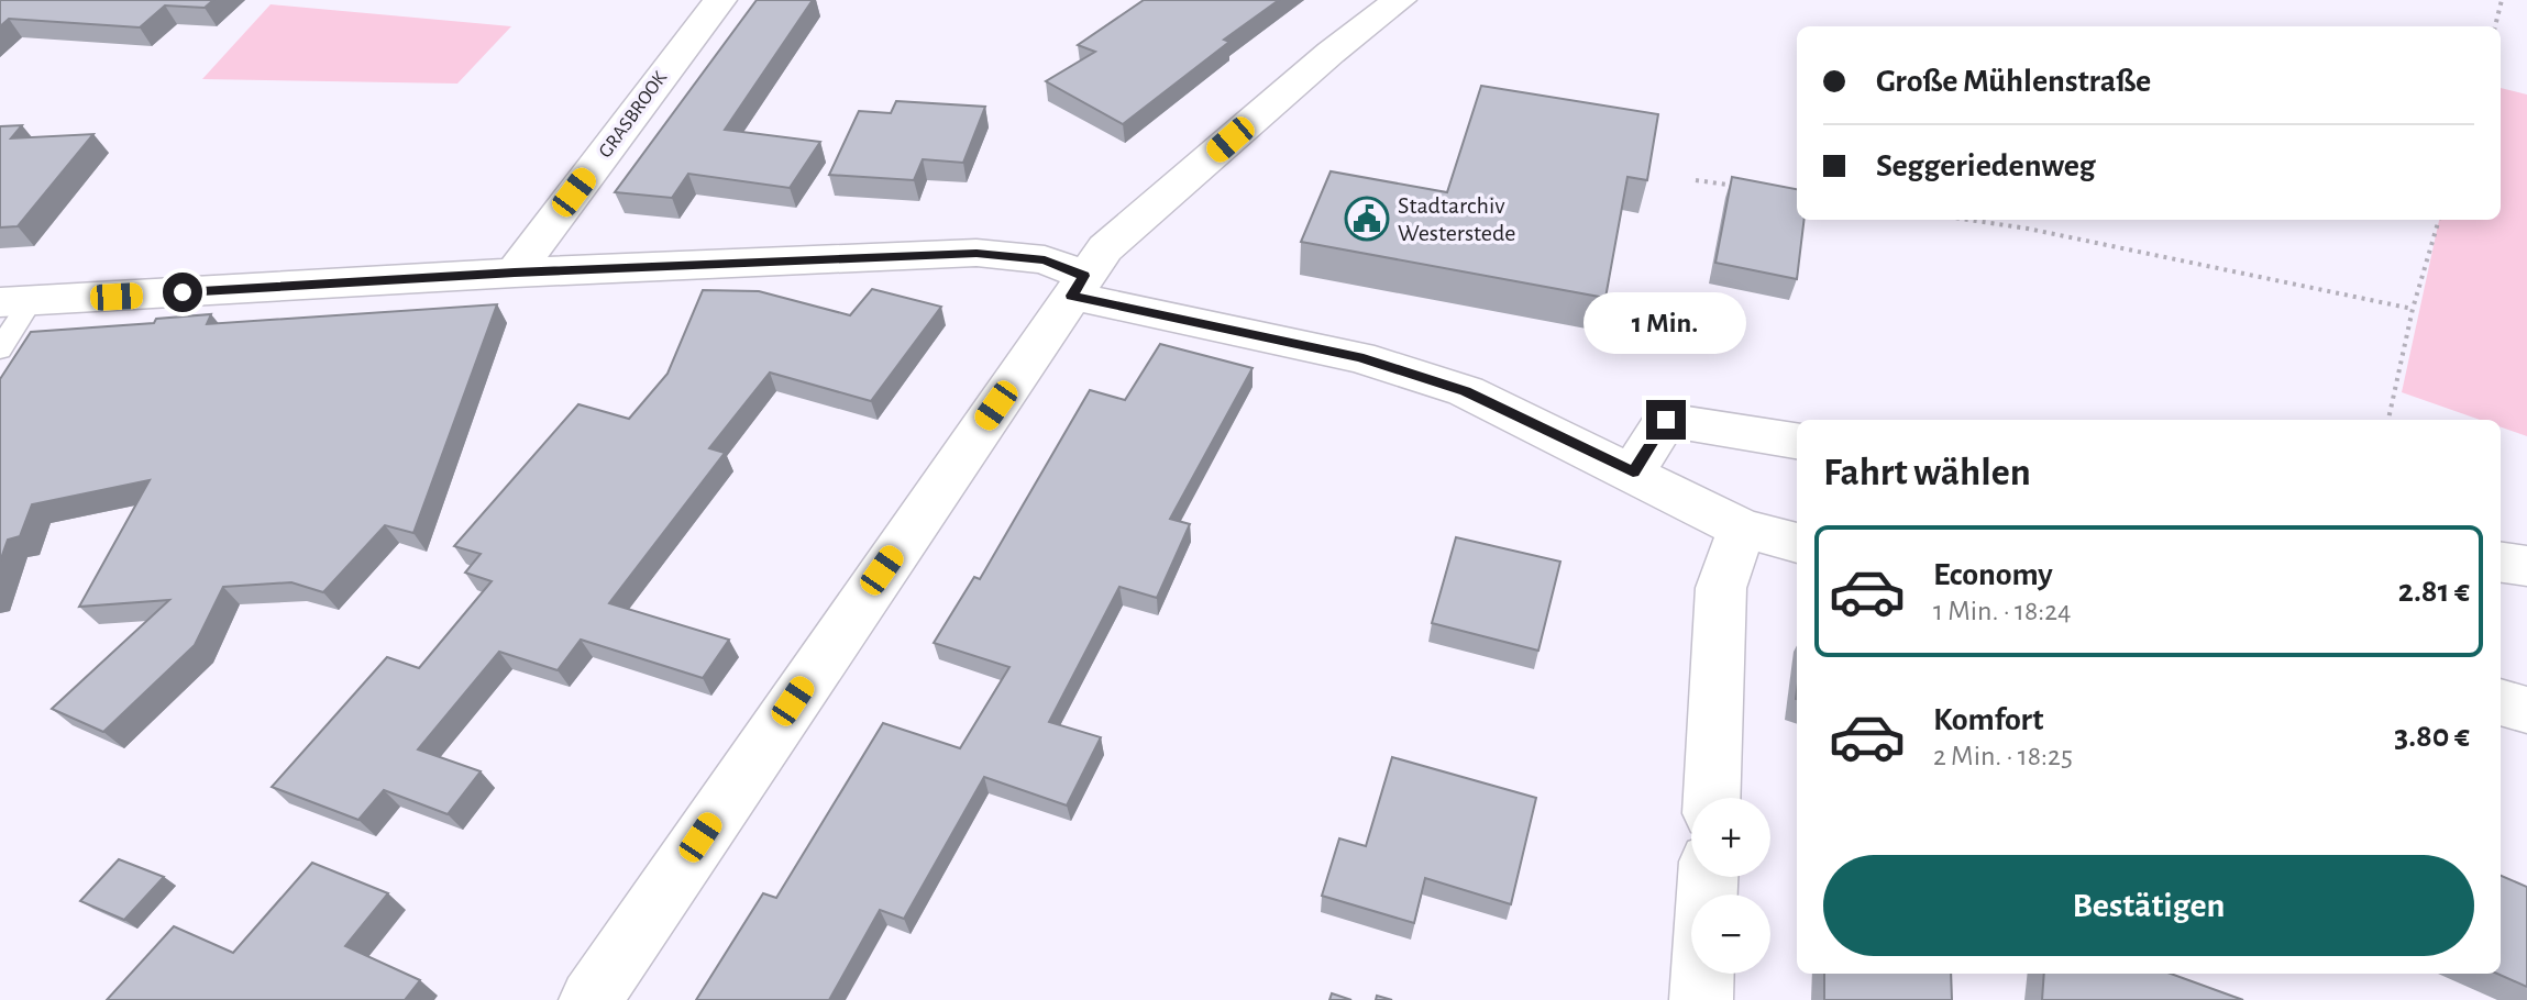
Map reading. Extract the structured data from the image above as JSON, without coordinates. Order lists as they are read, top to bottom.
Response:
{
  "streets": {
    "street": ["GRASBROOK"]
  },
  "places": {
    "public building": ["Stadtarchiv Westerstede"]
  },
  "page": {
    "banner": ["Große Mühlenstraße", "Seggeriedenweg"],
    "bubble": "1 Min.",
    "heading": "Fahrt wählen",
    "list": [
      {
        "name": "Economy",
        "note": "1 Min. · 18:24",
        "value": "2.81 €"
      },
      {
        "name": "Komfort",
        "note": "2 Min. · 18:25",
        "value": "3.80 €"
      }
    ],
    "map_buttons": ["+", "−"],
    "buttons": "Bestätigen"
  }
}
